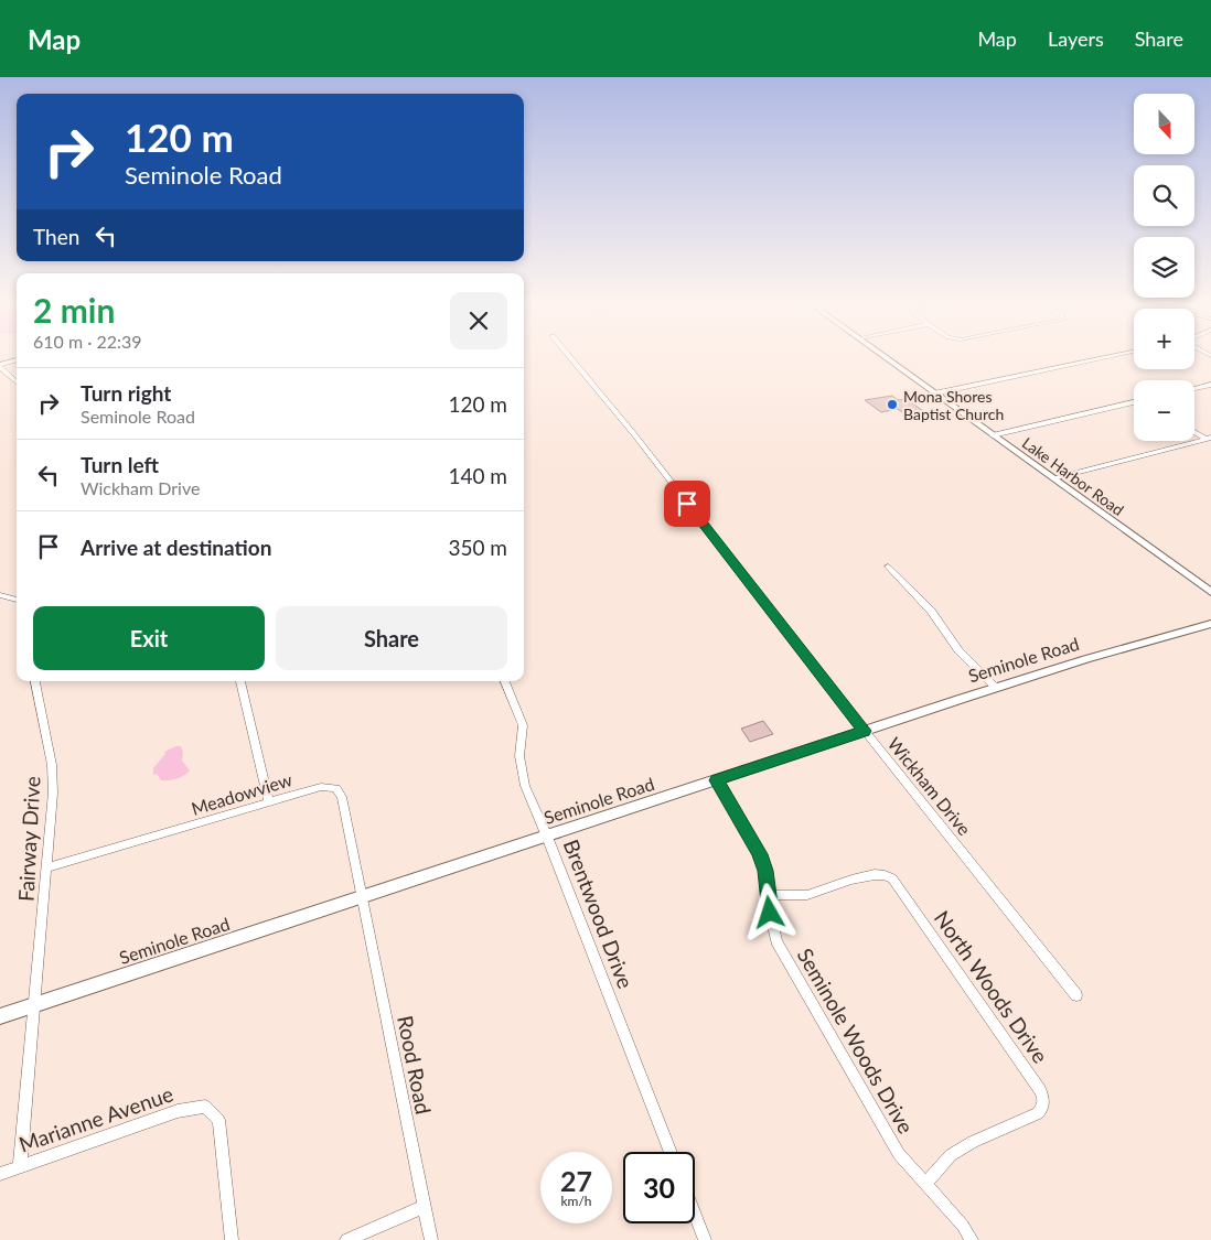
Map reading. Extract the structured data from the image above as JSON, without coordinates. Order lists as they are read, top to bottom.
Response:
{
  "streets": {
    "street": [
      "Lake Harbor Road",
      "Seminole Road",
      "Wickham Drive",
      "Meadowview",
      "Fairway Drive",
      "Brentwood Drive",
      "North Woods Drive",
      "Seminole Woods Drive",
      "Rood Road",
      "Marianne Avenue"
    ]
  },
  "crossings": [
    ["Seminole Road", "Wickham Drive"],
    ["Seminole Road", "Meadowview"],
    ["Seminole Road", "Fairway Drive"],
    ["Seminole Road", "Brentwood Drive"],
    ["Seminole Road", "Seminole Woods Drive"],
    ["Seminole Road", "Rood Road"],
    ["Meadowview", "Fairway Drive"],
    ["Meadowview", "Rood Road"],
    ["Fairway Drive", "Marianne Avenue"],
    ["North Woods Drive", "Seminole Woods Drive"]
  ],
  "places": ["Mona Shores Baptist Church"],
  "north": "bottom",
  "page": {
    "header": "Map",
    "nav": ["Map", "Layers", "Share"],
    "map_buttons": ["+", "−"],
    "turn": ["120 m", "Seminole Road"],
    "then": "Then",
    "heading": ["2 min", "610 m · 22:39"],
    "list": [
      {
        "name": "Turn right",
        "note": "Seminole Road",
        "value": "120 m"
      },
      {
        "name": "Turn left",
        "note": "Wickham Drive",
        "value": "140 m"
      },
      {
        "name": "Arrive at destination",
        "value": "350 m"
      }
    ],
    "buttons": ["Exit", "Share"],
    "speed": "27 km/h",
    "limit": "30"
  }
}
